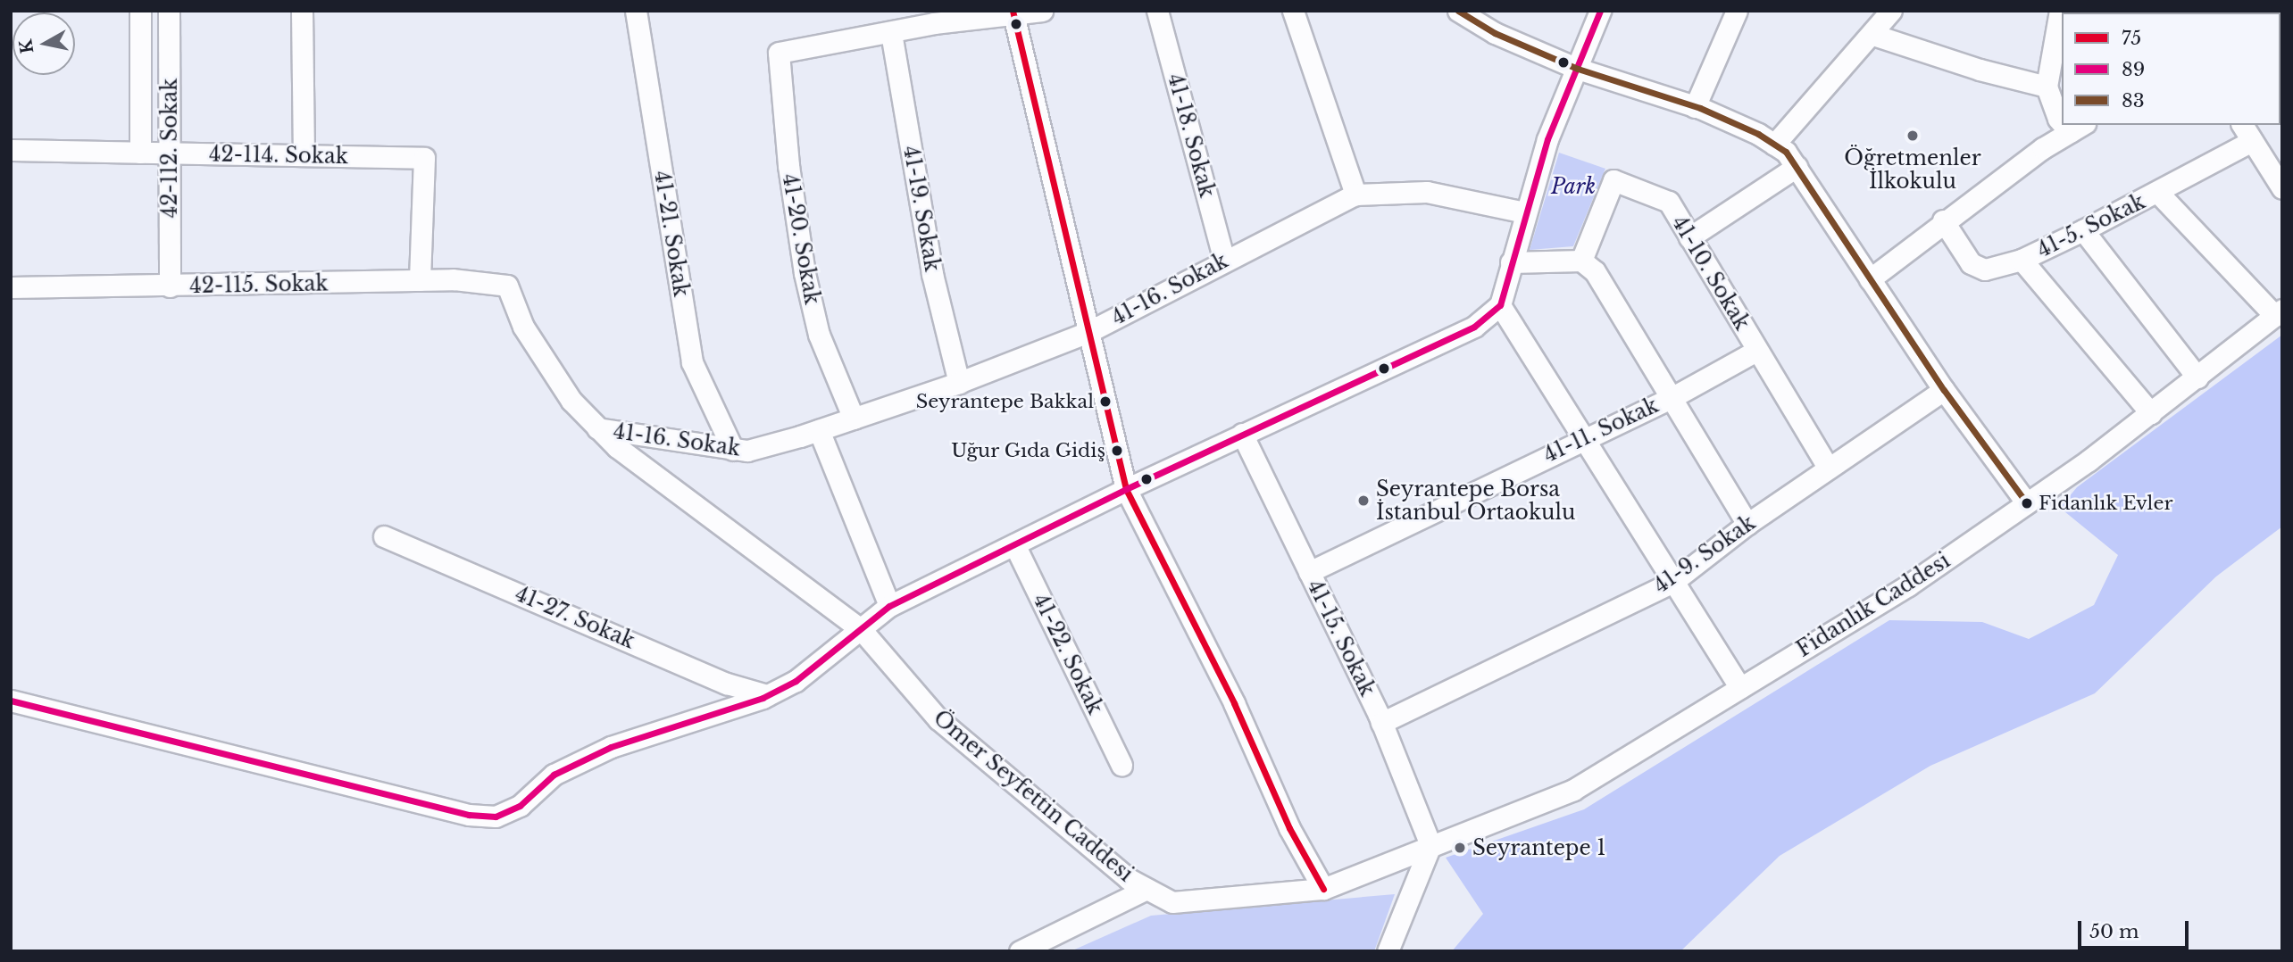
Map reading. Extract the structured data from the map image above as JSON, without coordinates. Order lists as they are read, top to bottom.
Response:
{
  "streets": {
    "street": [
      "41-18. Sokak",
      "42-112. Sokak",
      "42-114. Sokak",
      "41-19. Sokak",
      "41-5. Sokak",
      "41-21. Sokak",
      "41-20. Sokak",
      "41-10. Sokak",
      "42-115. Sokak",
      "41-16. Sokak",
      "41-11. Sokak",
      "41-9. Sokak",
      "Fidanlık Caddesi",
      "41-27. Sokak",
      "41-15. Sokak",
      "41-22. Sokak",
      "Ömer Seyfettin Caddesi"
    ]
  },
  "crossings": [
    ["41-18. Sokak", "41-16. Sokak"],
    ["42-112. Sokak", "42-114. Sokak"],
    ["42-112. Sokak", "42-115. Sokak"],
    ["42-114. Sokak", "42-115. Sokak"],
    ["41-19. Sokak", "41-20. Sokak"],
    ["41-19. Sokak", "41-16. Sokak"],
    ["41-21. Sokak", "41-16. Sokak"],
    ["41-20. Sokak", "41-16. Sokak"],
    ["41-10. Sokak", "41-11. Sokak"],
    ["41-10. Sokak", "41-9. Sokak"],
    ["42-115. Sokak", "Ömer Seyfettin Caddesi"],
    ["41-16. Sokak", "Ömer Seyfettin Caddesi"],
    ["41-11. Sokak", "41-15. Sokak"],
    ["41-9. Sokak", "41-15. Sokak"],
    ["Fidanlık Caddesi", "41-15. Sokak"],
    ["Fidanlık Caddesi", "Ömer Seyfettin Caddesi"],
    ["41-15. Sokak", "Ömer Seyfettin Caddesi"]
  ],
  "parks": ["Park"],
  "places": [
    "Öğretmenler İlkokulu",
    "Seyrantepe Bakkal",
    "Uğur Gıda Gidiş",
    "Seyrantepe Borsa İstanbul Ortaokulu",
    "Fidanlık Evler",
    "Seyrantepe 1"
  ],
  "lines": ["transit line 75", "transit line 89", "transit line 83"],
  "legend": ["75", "89", "83"],
  "scale_bar": "50 m",
  "north": "left"
}
